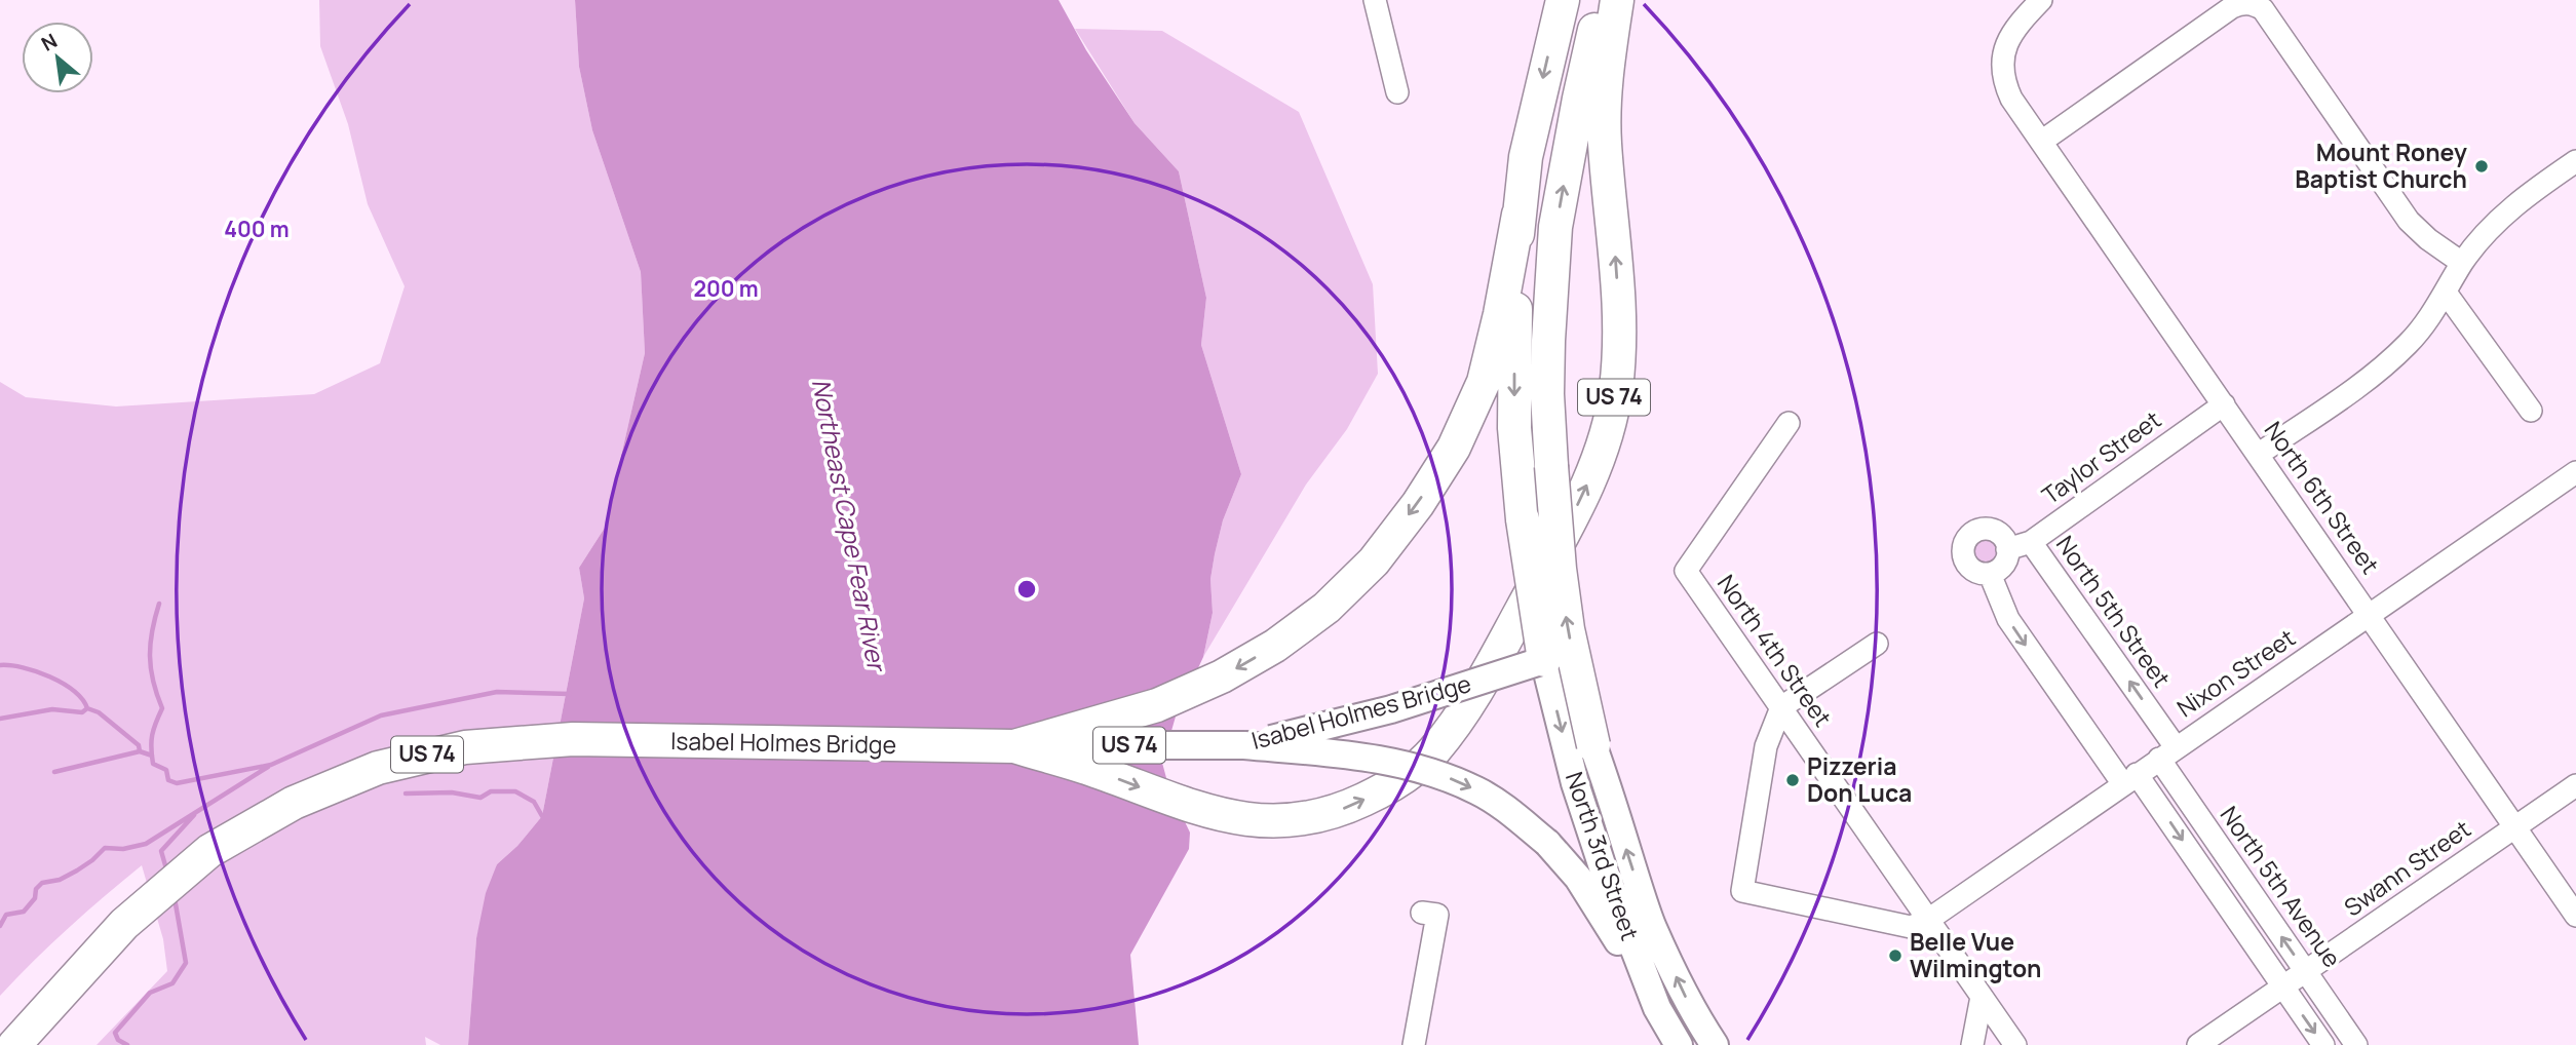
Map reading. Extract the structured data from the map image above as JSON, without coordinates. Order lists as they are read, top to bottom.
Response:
{
  "streets": {
    "highway": ["US 74", "Isabel Holmes Bridge"],
    "main road": ["North 3rd Street"],
    "street": [
      "Taylor Street",
      "North 6th Street",
      "North 5th Street",
      "North 4th Street",
      "Nixon Street",
      "Swann Street",
      "North 5th Avenue"
    ]
  },
  "crossings": [
    ["US 74", "Isabel Holmes Bridge"],
    ["Taylor Street", "North 6th Street"],
    ["Taylor Street", "North 5th Street"],
    ["North 6th Street", "Nixon Street"],
    ["North 6th Street", "Swann Street"],
    ["North 5th Street", "Nixon Street"],
    ["North 5th Street", "North 5th Avenue"],
    ["North 4th Street", "Nixon Street"],
    ["Nixon Street", "North 5th Avenue"],
    ["Isabel Holmes Bridge", "North 3rd Street"],
    ["Swann Street", "North 5th Avenue"]
  ],
  "water": ["Northeast Cape Fear River"],
  "places": ["Mount Roney Baptist Church", "Pizzeria Don Luca", "Belle Vue Wilmington"],
  "north": "top left",
  "rings": ["400 m", "200 m"]
}
